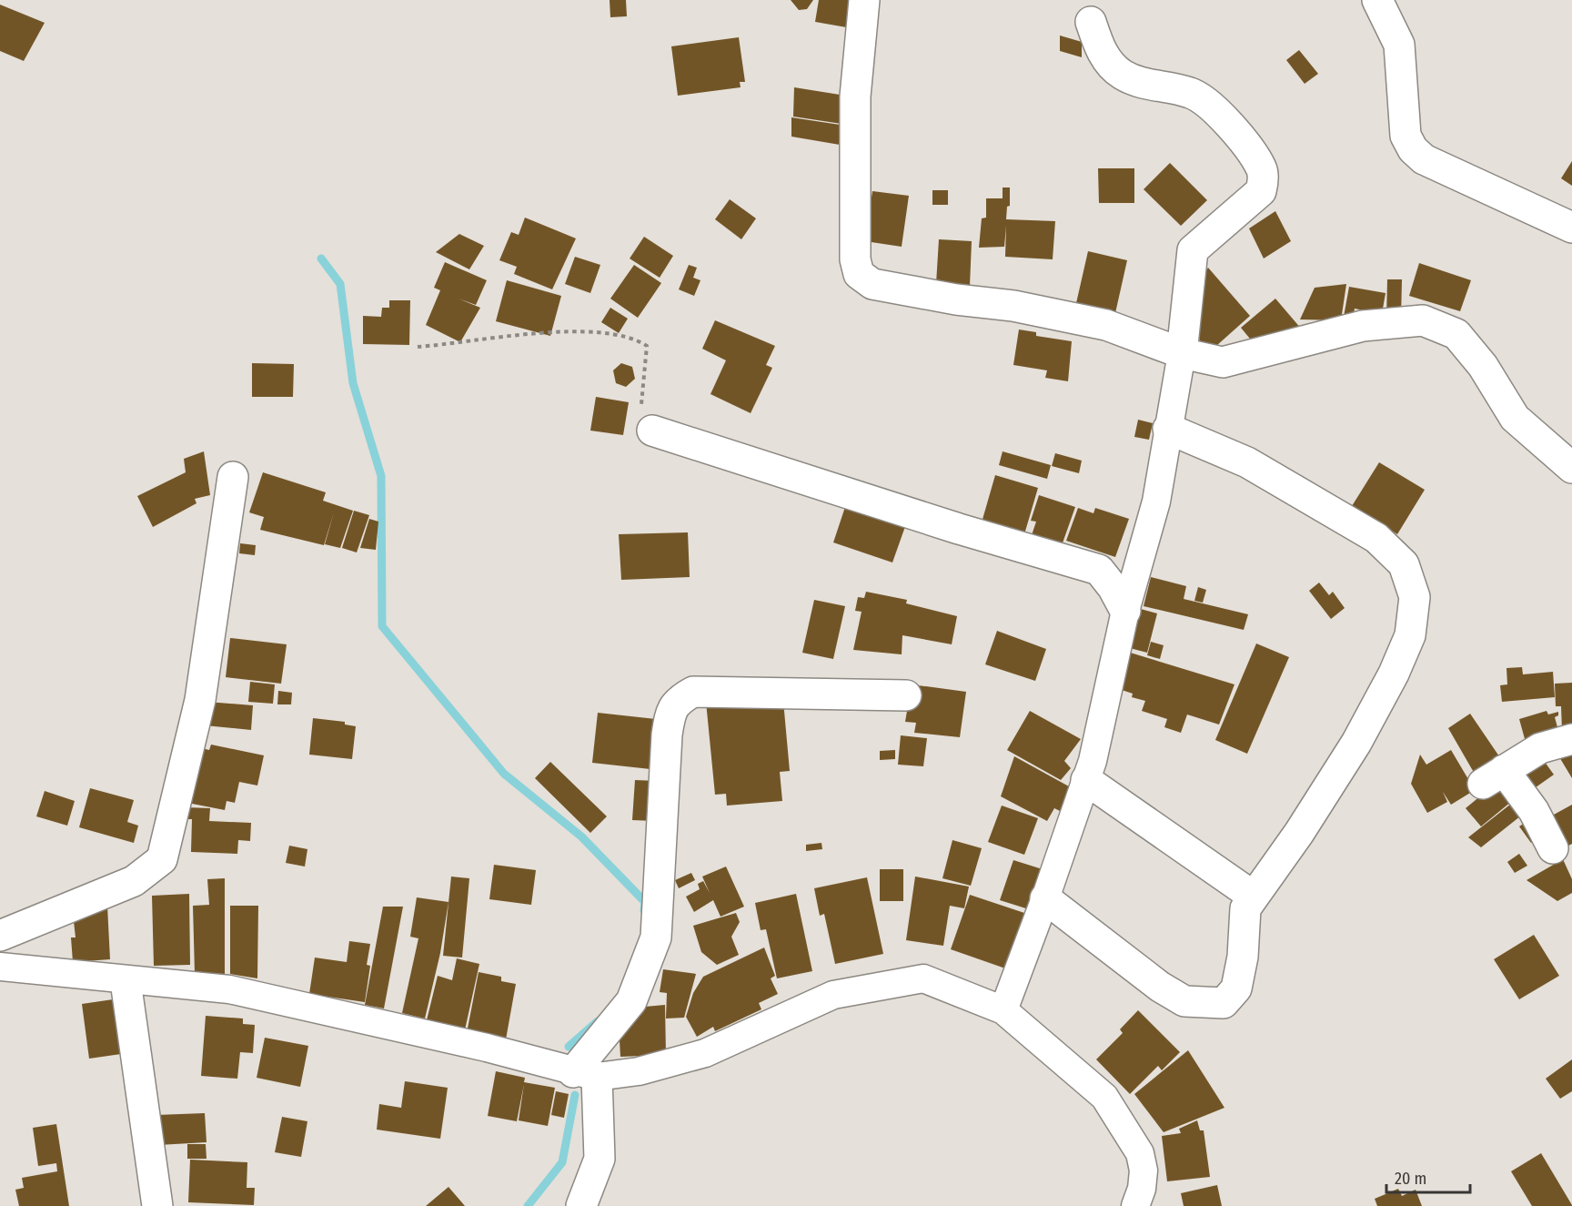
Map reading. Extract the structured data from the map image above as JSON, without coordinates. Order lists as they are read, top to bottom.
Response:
{
  "scale_bar": "20 m"
}
